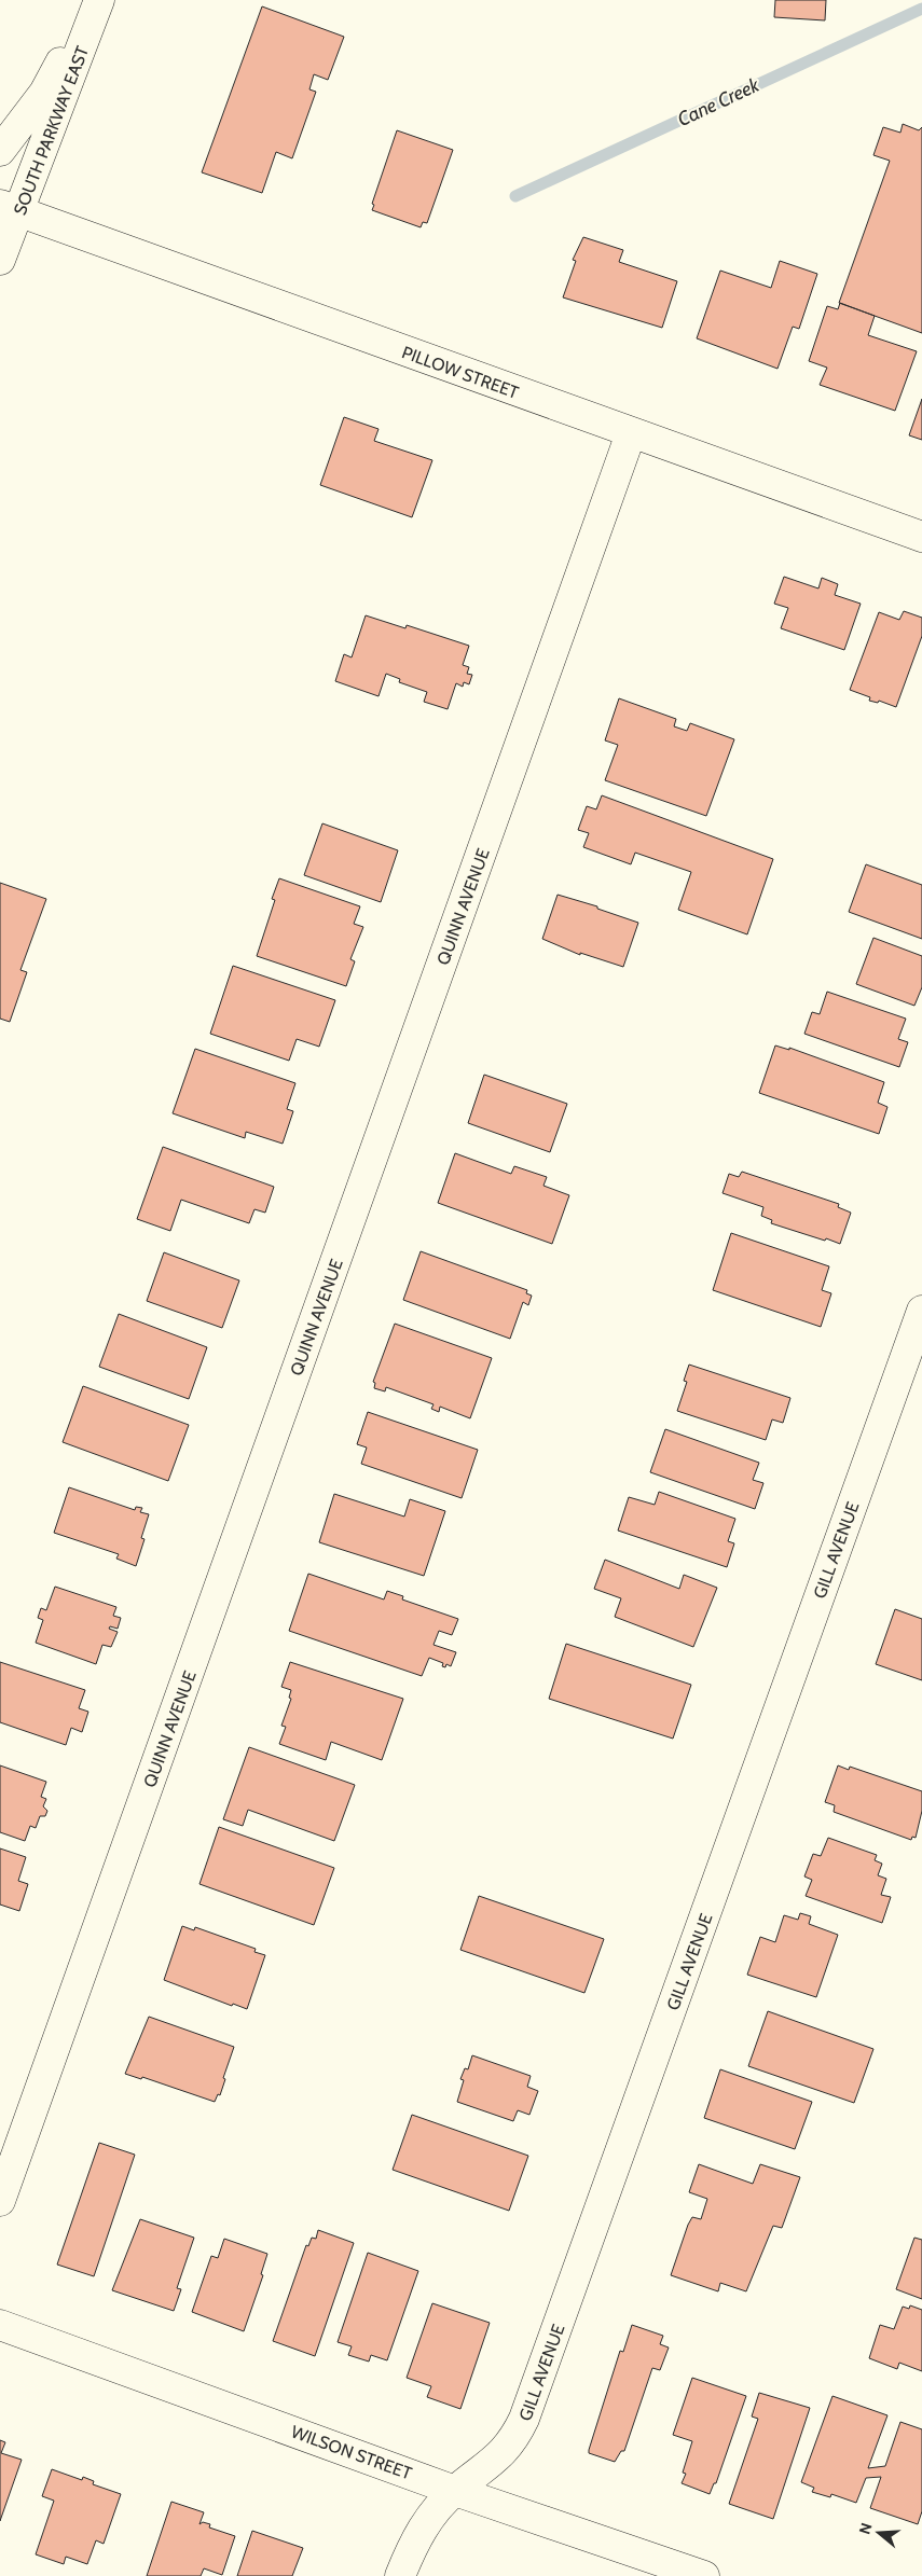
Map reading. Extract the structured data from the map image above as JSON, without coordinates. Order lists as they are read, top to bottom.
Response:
{
  "streets": {
    "street": [
      "SOUTH PARKWAY EAST",
      "PILLOW STREET",
      "QUINN AVENUE",
      "GILL AVENUE",
      "WILSON STREET"
    ]
  },
  "crossings": [
    ["SOUTH PARKWAY EAST", "PILLOW STREET"],
    ["PILLOW STREET", "QUINN AVENUE"],
    ["GILL AVENUE", "WILSON STREET"]
  ],
  "water": ["Cane Creek"],
  "north": "left"
}
